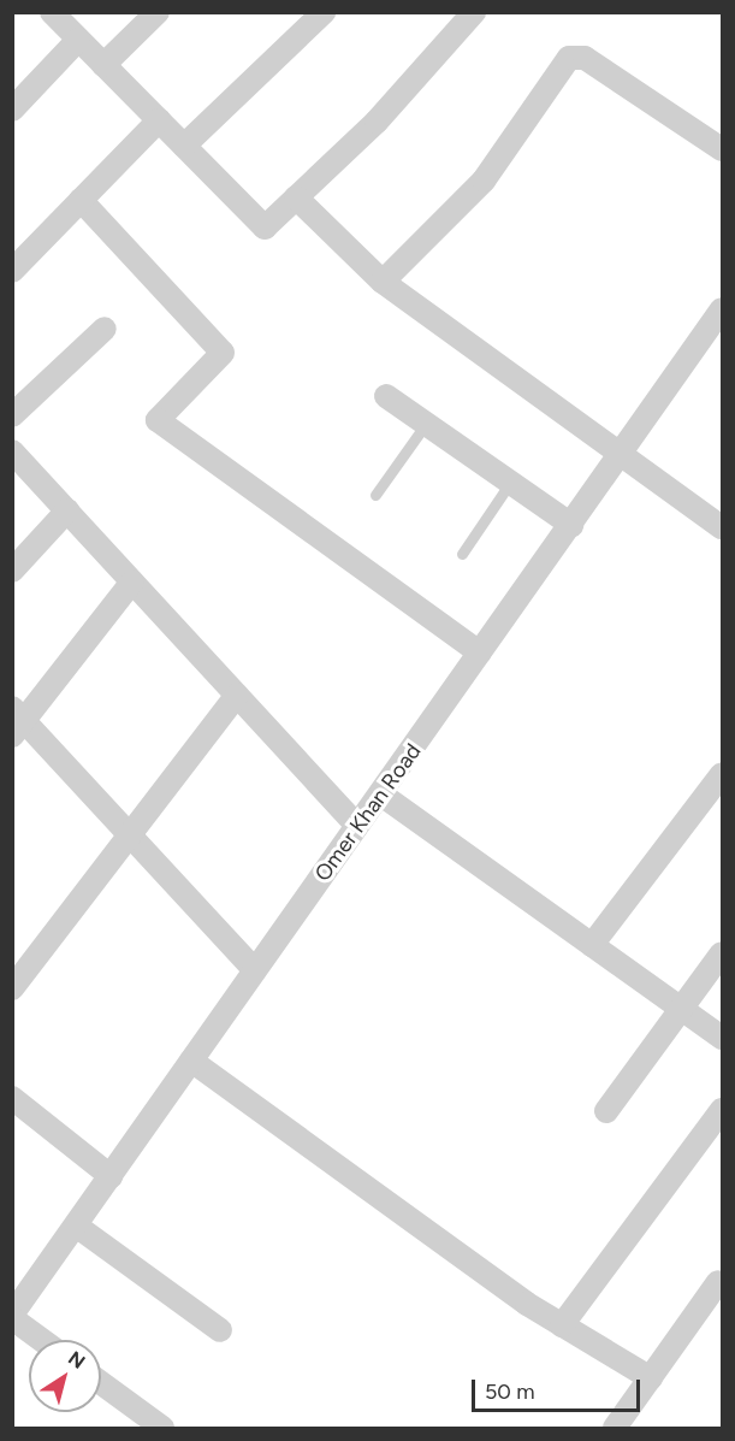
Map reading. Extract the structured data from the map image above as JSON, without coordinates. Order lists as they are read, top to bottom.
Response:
{
  "streets": {
    "street": ["Omer Khan Road"]
  },
  "scale_bar": "50 m",
  "north": "top right"
}
